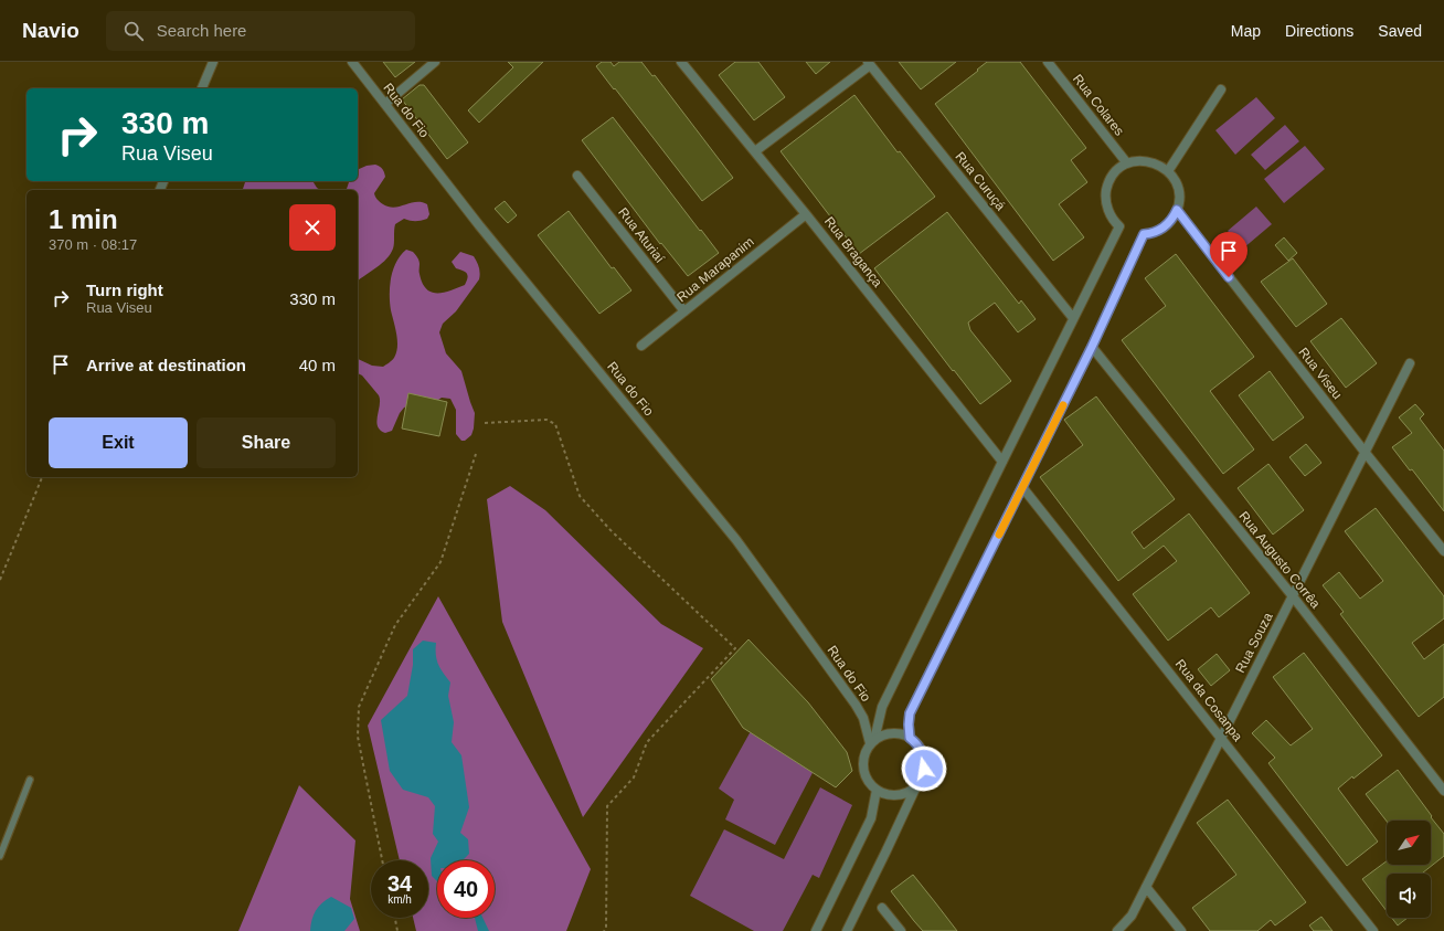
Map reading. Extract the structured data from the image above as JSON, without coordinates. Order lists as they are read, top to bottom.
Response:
{
  "streets": {
    "street": [
      "Rua Colares",
      "Rua do Fio",
      "Rua Curuçá",
      "Rua Aturiaí",
      "Rua Bragança",
      "Rua Marapanim",
      "Rua Viseu",
      "Rua Augusto Corrêa",
      "Rua Souza",
      "Rua da Cosanpa"
    ]
  },
  "crossings": [
    ["Rua Aturiaí", "Rua Marapanim"],
    ["Rua Bragança", "Rua Marapanim"],
    ["Rua Viseu", "Rua Souza"],
    ["Rua Augusto Corrêa", "Rua Souza"],
    ["Rua Souza", "Rua da Cosanpa"]
  ],
  "north": "top right",
  "page": {
    "header": "Navio",
    "search": "Search here",
    "nav": ["Map", "Directions", "Saved"],
    "turn": ["330 m", "Rua Viseu"],
    "heading": ["1 min", "370 m · 08:17"],
    "list": [
      {
        "name": "Turn right",
        "note": "Rua Viseu",
        "value": "330 m"
      },
      {
        "name": "Arrive at destination",
        "value": "40 m"
      }
    ],
    "buttons": ["Exit", "Share"],
    "speed": "34 km/h",
    "limit": "40"
  }
}
